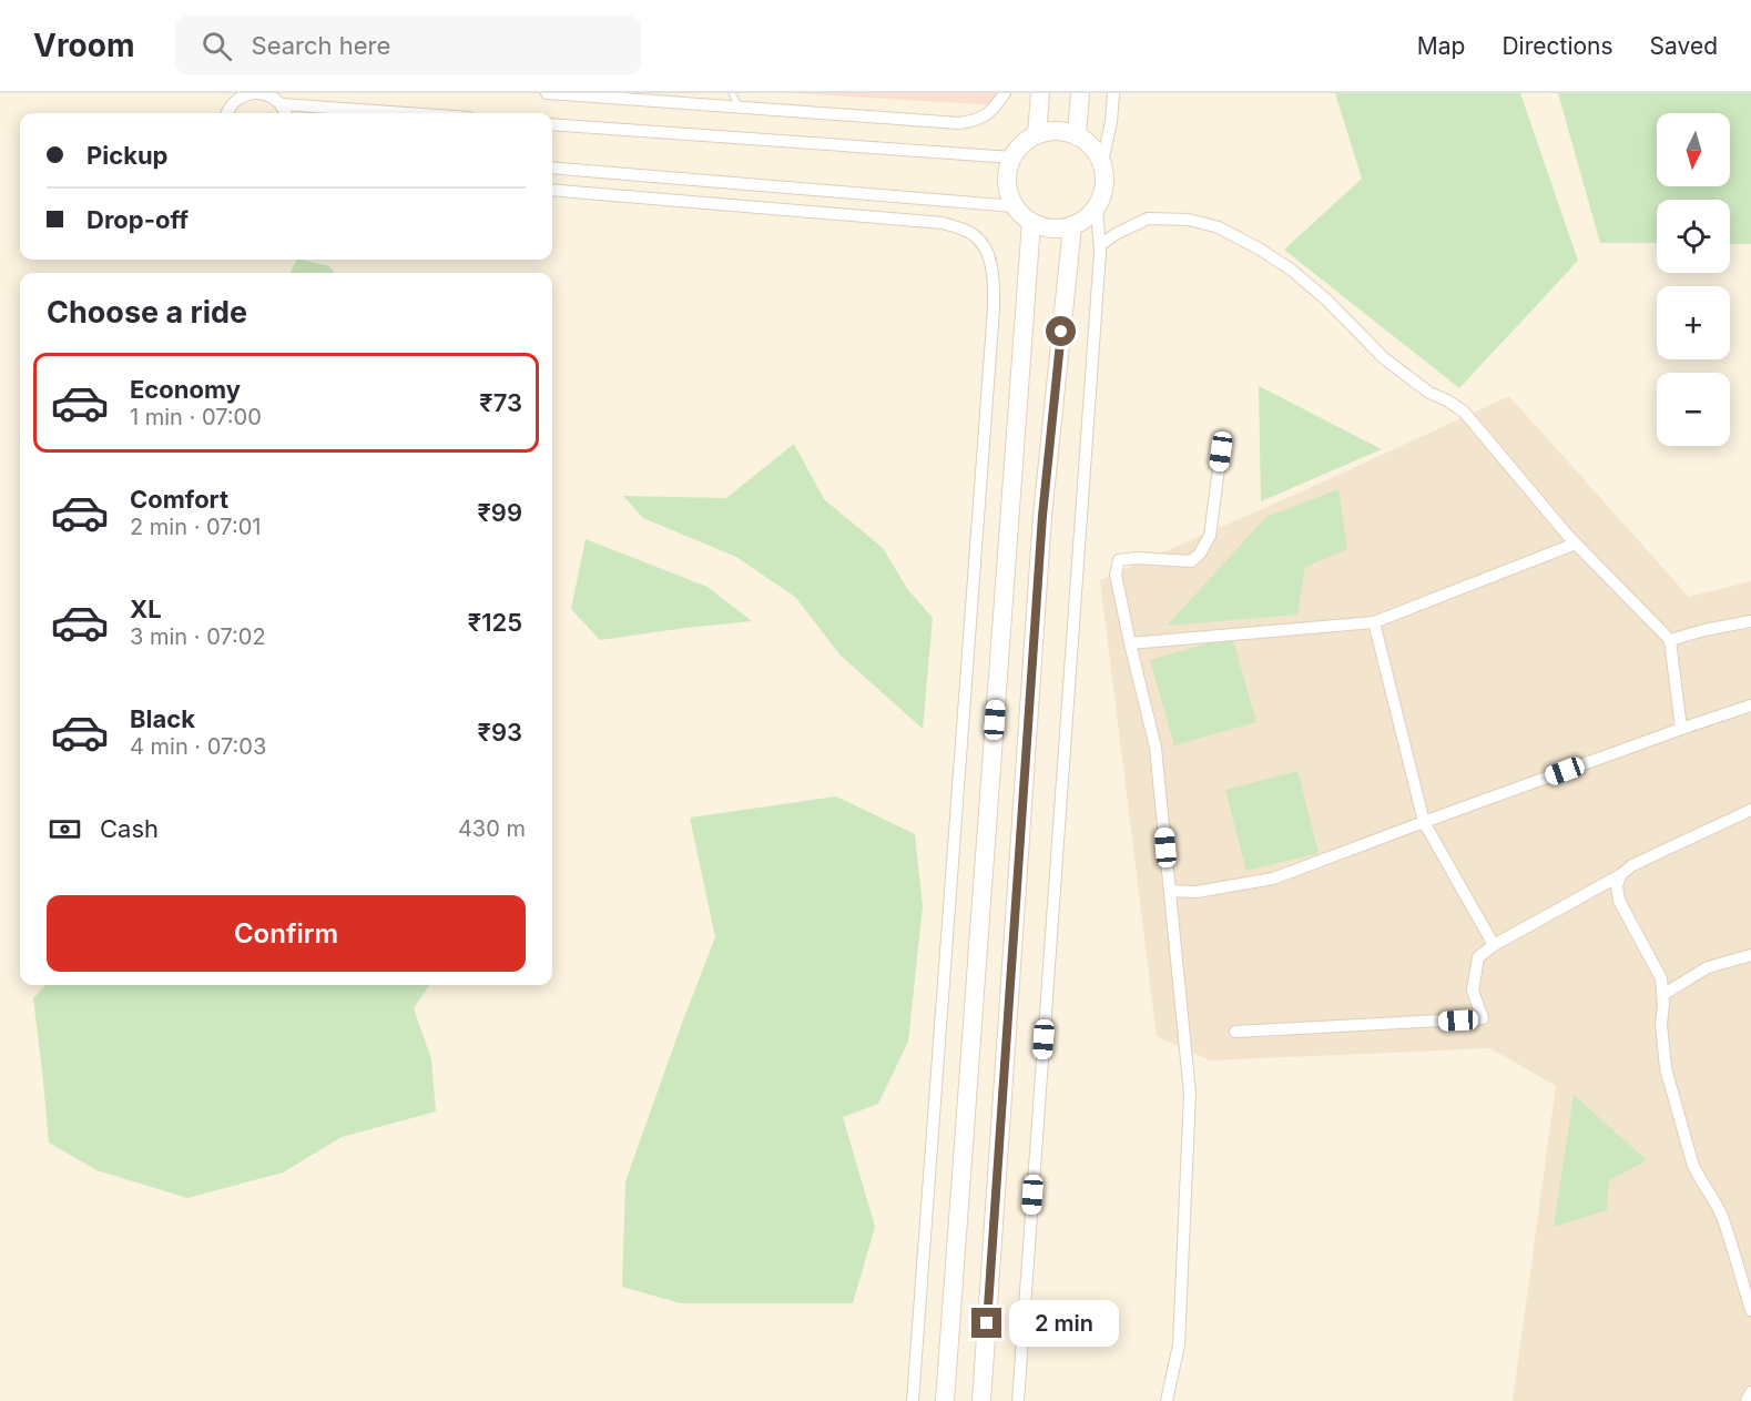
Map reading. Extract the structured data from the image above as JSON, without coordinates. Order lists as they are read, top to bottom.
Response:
{
  "north": "bottom",
  "page": {
    "header": "Vroom",
    "search": "Search here",
    "nav": ["Map", "Directions", "Saved"],
    "map_buttons": ["+", "−"],
    "banner": ["Pickup", "Drop-off"],
    "heading": "Choose a ride",
    "list": [
      {
        "name": "Economy",
        "note": "1 min · 07:00",
        "value": "₹73"
      },
      {
        "name": "Comfort",
        "note": "2 min · 07:01",
        "value": "₹99"
      },
      {
        "name": "XL",
        "note": "3 min · 07:02",
        "value": "₹125"
      },
      {
        "name": "Black",
        "note": "4 min · 07:03",
        "value": "₹93"
      }
    ],
    "pay": ["Cash", "430 m"],
    "buttons": "Confirm",
    "bubble": "2 min"
  }
}
